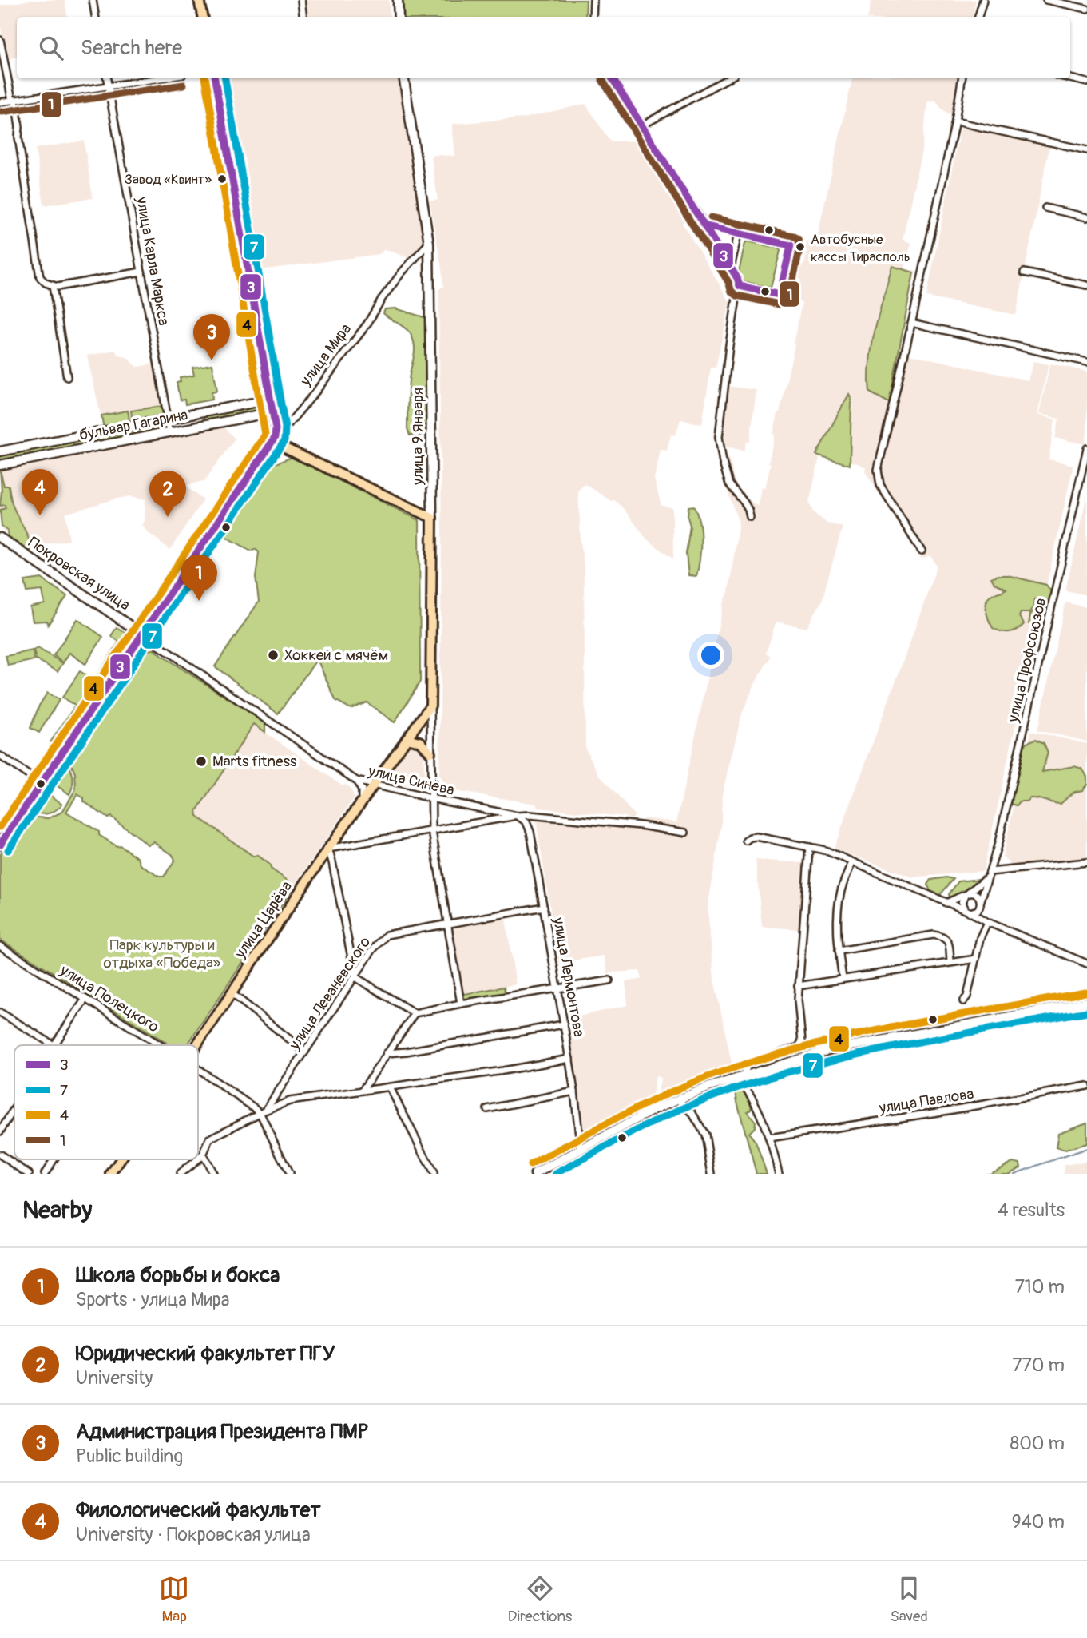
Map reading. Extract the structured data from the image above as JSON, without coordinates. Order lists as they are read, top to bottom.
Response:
{
  "streets": {
    "main road": ["улица Мира", "улица 9 Января", "улица Царёва"],
    "street": [
      "улица Карла Маркса",
      "бульвар Гагарина",
      "Покровская улица",
      "улица Профсоюзов",
      "улица Синёва",
      "улица Лермонтова",
      "улица Леваневского",
      "улица Полецкого",
      "улица Павлова"
    ]
  },
  "crossings": [
    ["улица Карла Маркса", "бульвар Гагарина"],
    ["улица Мира", "улица 9 Января"],
    ["улица Мира", "Покровская улица"],
    ["улица Мира", "улица Синёва"],
    ["улица 9 Января", "улица Синёва"],
    ["улица 9 Января", "улица Царёва"],
    ["улица 9 Января", "улица Леваневского"],
    ["Покровская улица", "улица Синёва"],
    ["улица Синёва", "улица Царёва"],
    ["улица Синёва", "улица Лермонтова"],
    ["улица Лермонтова", "улица Леваневского"],
    ["улица Леваневского", "улица Полецкого"]
  ],
  "parks": ["Парк культуры и отдыха «Победа»"],
  "places": [
    "Завод «Квинт»",
    "Автобусные кассы Тирасполь",
    "Хоккей с мячём",
    "Marts fitness"
  ],
  "lines": [
    "transit line 3",
    "transit line 7",
    "transit line 4",
    "transit line 1"
  ],
  "legend": [
    "3",
    "7",
    "4",
    "1"
  ],
  "page": {
    "search": "Search here",
    "pins": [
      "3",
      "4",
      "2",
      "1"
    ],
    "heading": ["Nearby", "4 results"],
    "list": [
      {
        "mark": "1",
        "name": "Школа борьбы и бокса",
        "note": "Sports · улица Мира",
        "value": "710 m"
      },
      {
        "mark": "2",
        "name": "Юридический факультет ПГУ",
        "note": "University",
        "value": "770 m"
      },
      {
        "mark": "3",
        "name": "Администрация Президента ПМР",
        "note": "Public building",
        "value": "800 m"
      },
      {
        "mark": "4",
        "name": "Филологический факультет",
        "note": "University · Покровская улица",
        "value": "940 m"
      }
    ],
    "nav": ["Map", "Directions", "Saved"]
  }
}
